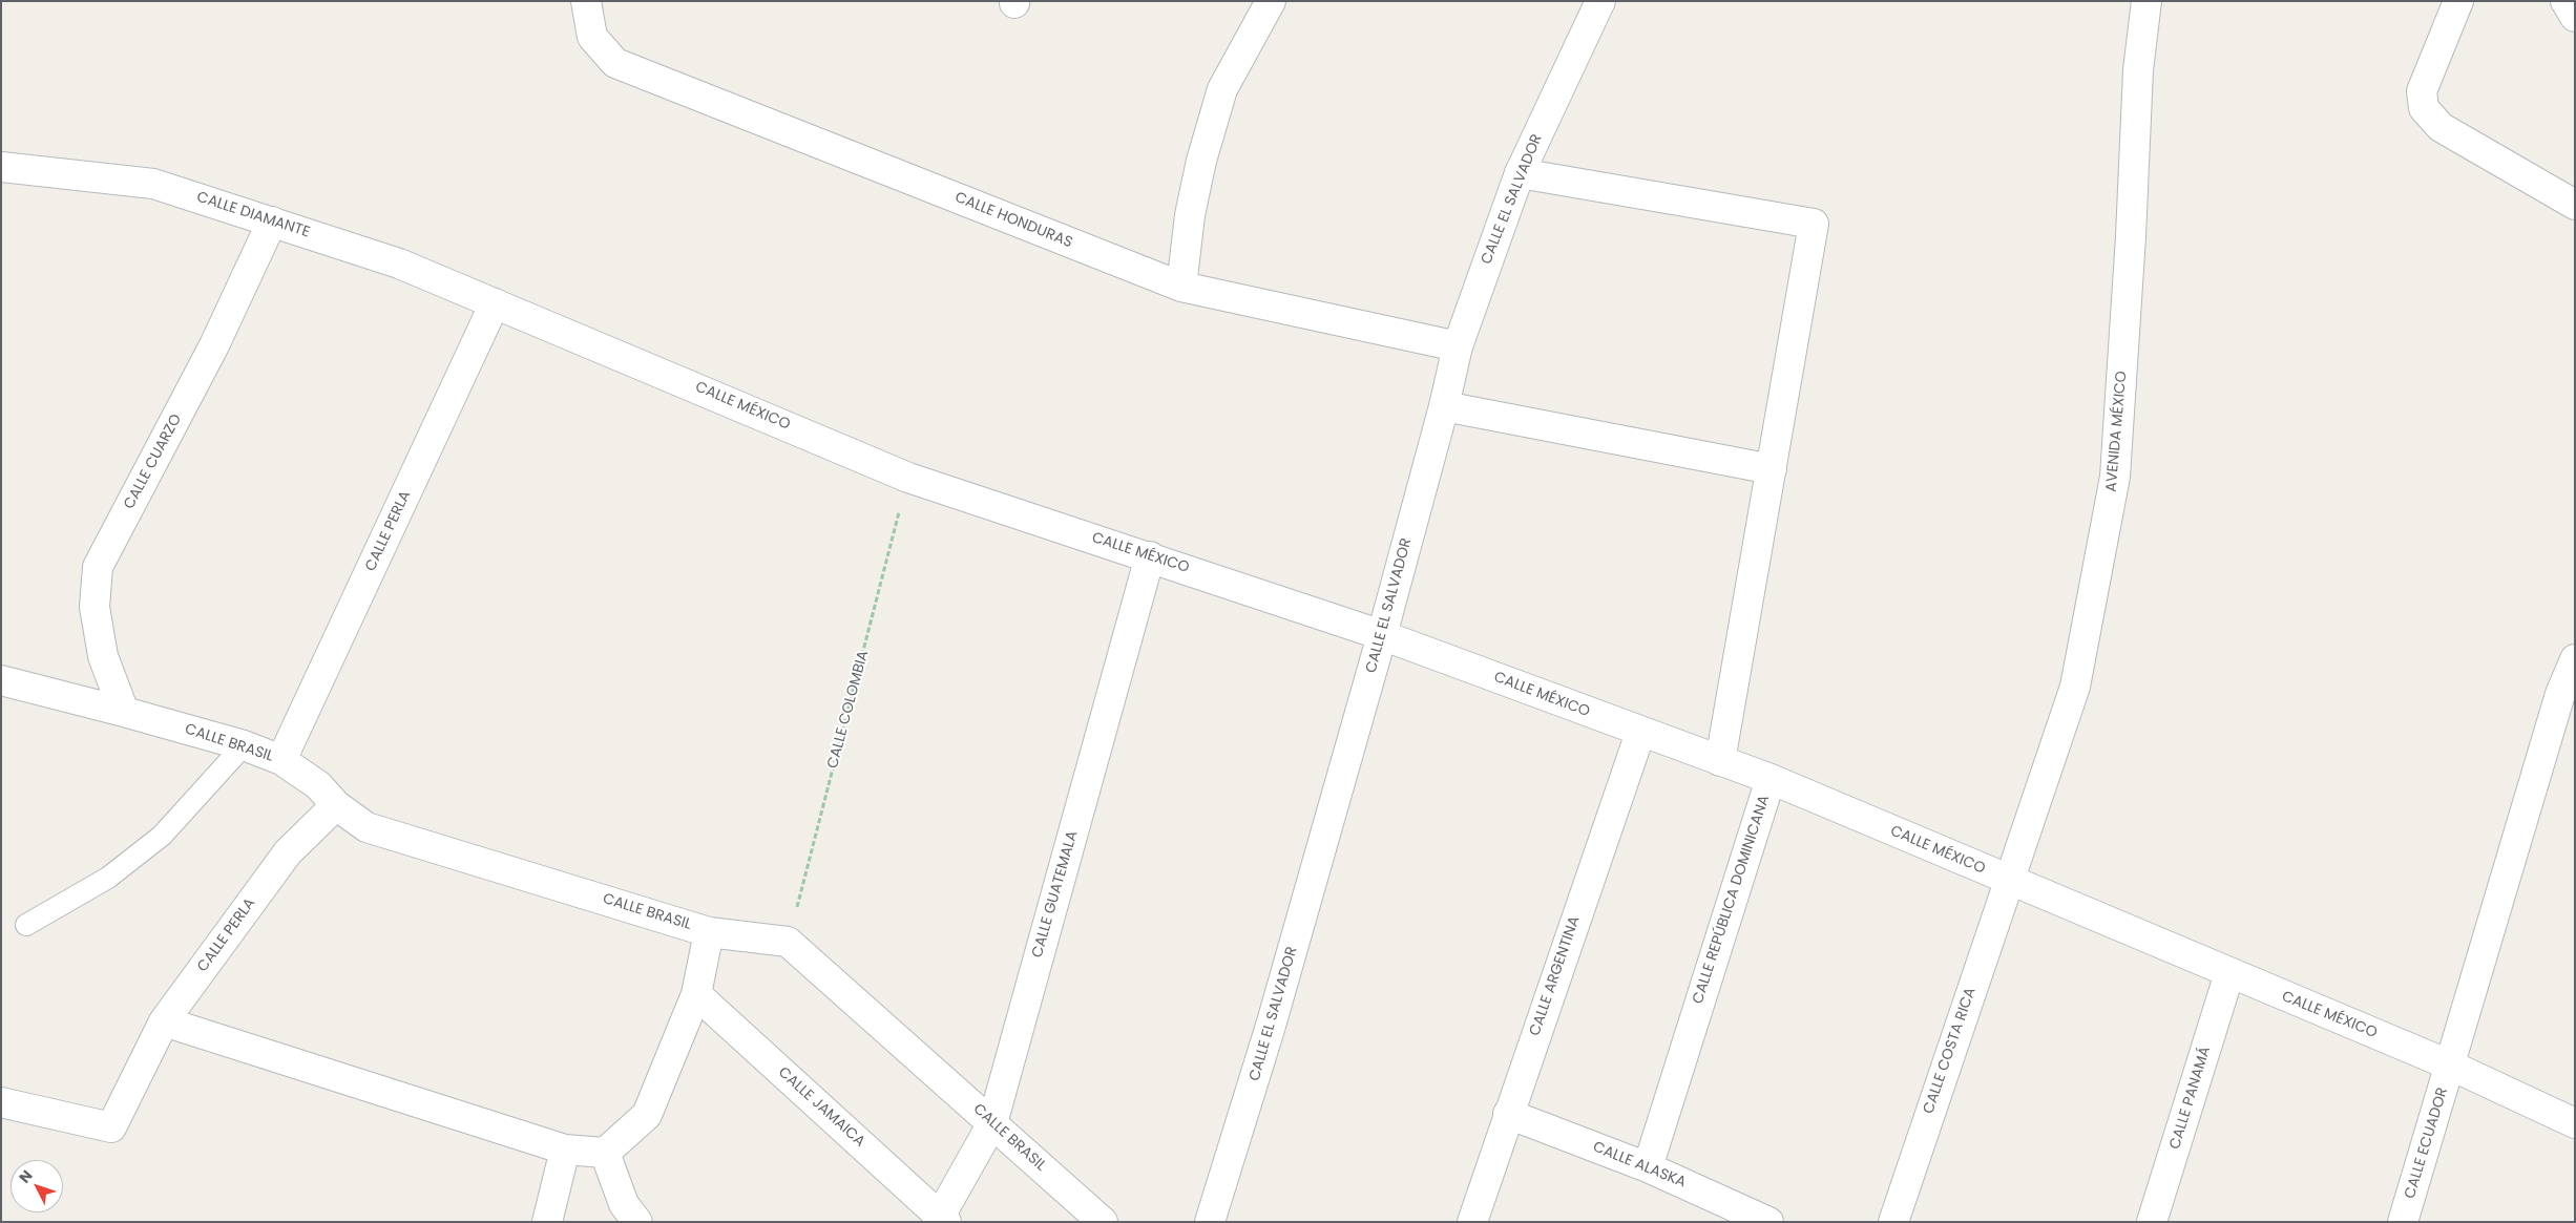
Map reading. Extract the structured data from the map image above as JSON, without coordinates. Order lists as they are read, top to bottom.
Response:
{
  "streets": {
    "street": [
      "CALLE EL SALVADOR",
      "CALLE DIAMANTE",
      "CALLE HONDURAS",
      "CALLE MÉXICO",
      "AVENIDA MÉXICO",
      "CALLE CUARZO",
      "CALLE PERLA",
      "CALLE BRASIL",
      "CALLE GUATEMALA",
      "CALLE REPÚBLICA DOMINICANA",
      "CALLE ARGENTINA",
      "CALLE COSTA RICA",
      "CALLE PANAMÁ",
      "CALLE JAMAICA",
      "CALLE ECUADOR",
      "CALLE ALASKA"
    ],
    "path": ["CALLE COLOMBIA"]
  },
  "crossings": [
    ["CALLE EL SALVADOR", "CALLE HONDURAS"],
    ["CALLE EL SALVADOR", "CALLE MÉXICO"],
    ["CALLE DIAMANTE", "CALLE MÉXICO"],
    ["CALLE DIAMANTE", "CALLE CUARZO"],
    ["CALLE DIAMANTE", "CALLE PERLA"],
    ["CALLE MÉXICO", "AVENIDA MÉXICO"],
    ["CALLE MÉXICO", "CALLE PERLA"],
    ["CALLE MÉXICO", "CALLE COLOMBIA"],
    ["CALLE MÉXICO", "CALLE GUATEMALA"],
    ["CALLE MÉXICO", "CALLE REPÚBLICA DOMINICANA"],
    ["CALLE MÉXICO", "CALLE ARGENTINA"],
    ["CALLE MÉXICO", "CALLE COSTA RICA"],
    ["CALLE MÉXICO", "CALLE PANAMÁ"],
    ["CALLE MÉXICO", "CALLE ECUADOR"],
    ["AVENIDA MÉXICO", "CALLE COSTA RICA"],
    ["CALLE CUARZO", "CALLE BRASIL"],
    ["CALLE PERLA", "CALLE BRASIL"],
    ["CALLE COLOMBIA", "CALLE BRASIL"],
    ["CALLE BRASIL", "CALLE GUATEMALA"],
    ["CALLE GUATEMALA", "CALLE JAMAICA"],
    ["CALLE REPÚBLICA DOMINICANA", "CALLE ALASKA"],
    ["CALLE ARGENTINA", "CALLE ALASKA"]
  ],
  "north": "top left"
}
